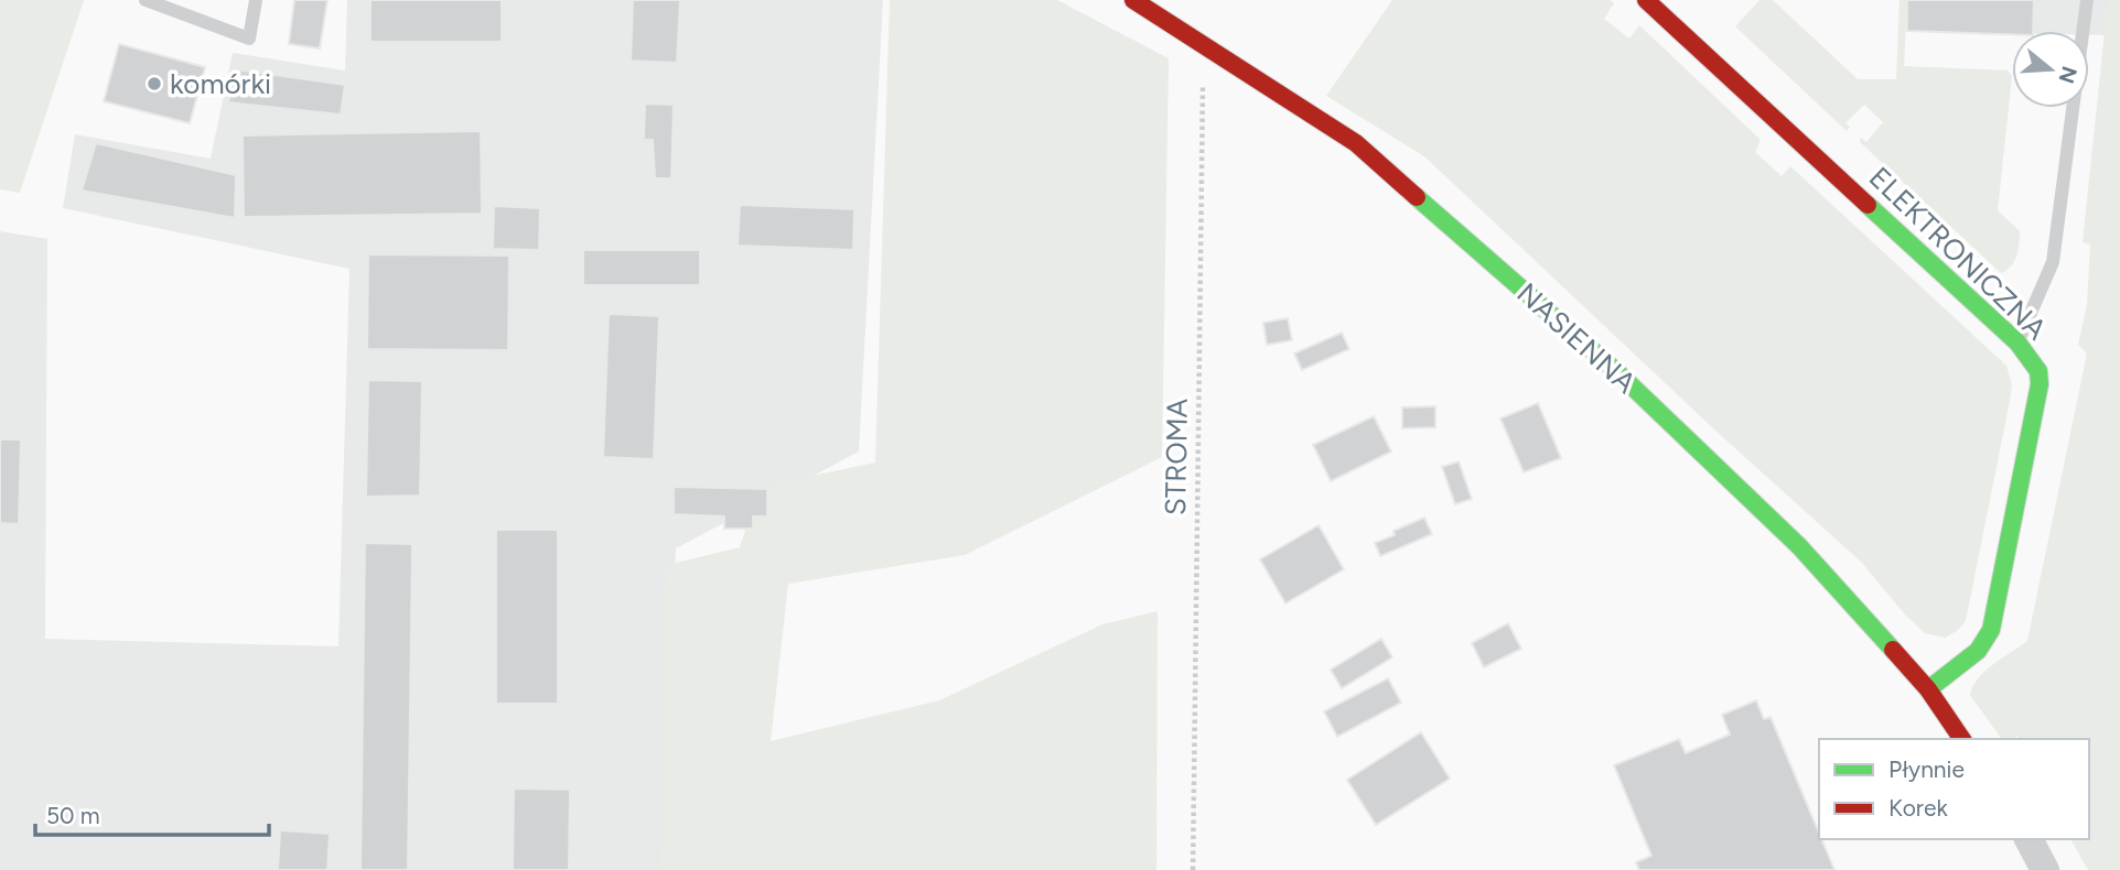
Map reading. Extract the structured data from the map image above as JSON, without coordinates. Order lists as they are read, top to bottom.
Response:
{
  "streets": {
    "street": ["ELEKTRONICZNA", "NASIENNA"],
    "path": ["STROMA"]
  },
  "crossings": [
    ["ELEKTRONICZNA", "NASIENNA"],
    ["NASIENNA", "STROMA"]
  ],
  "places": ["komórki"],
  "legend": ["Płynnie", "Korek"],
  "scale_bar": "50 m",
  "north": "right"
}
